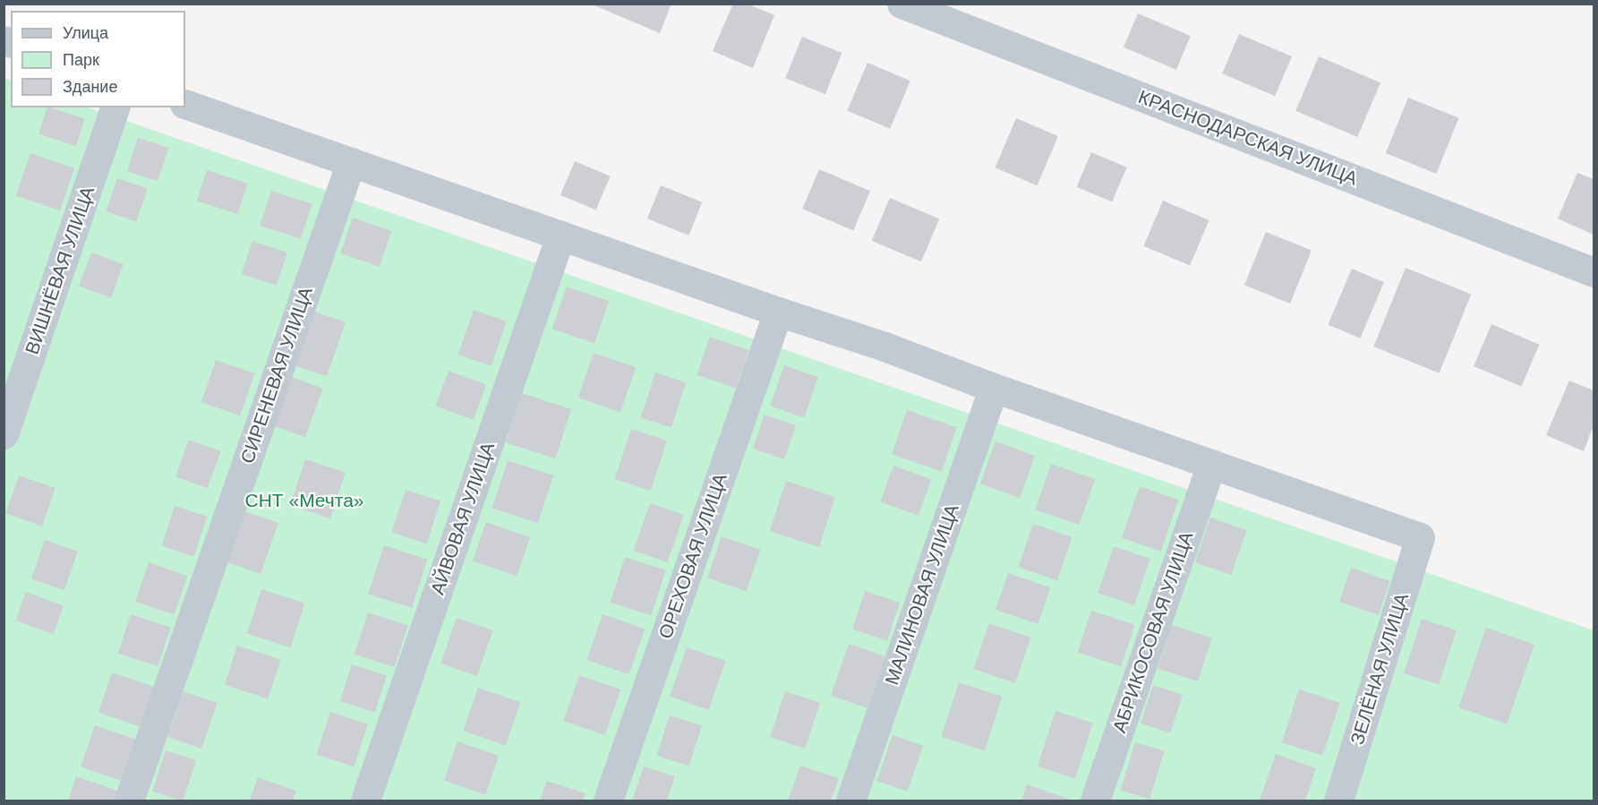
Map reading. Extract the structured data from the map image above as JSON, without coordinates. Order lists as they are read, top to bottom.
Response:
{
  "streets": {
    "street": [
      "КРАСНОДАРСКАЯ УЛИЦА",
      "ВИШНЁВАЯ УЛИЦА",
      "СИРЕНЕВАЯ УЛИЦА",
      "АЙВОВАЯ УЛИЦА",
      "ОРЕХОВАЯ УЛИЦА",
      "МАЛИНОВАЯ УЛИЦА",
      "АБРИКОСОВАЯ УЛИЦА",
      "ЗЕЛЁНАЯ УЛИЦА"
    ]
  },
  "crossings": [
    ["АБРИКОСОВАЯ УЛИЦА", "ЗЕЛЁНАЯ УЛИЦА"]
  ],
  "parks": ["СНТ «Мечта»"],
  "legend": ["Улица", "Парк", "Здание"]
}
